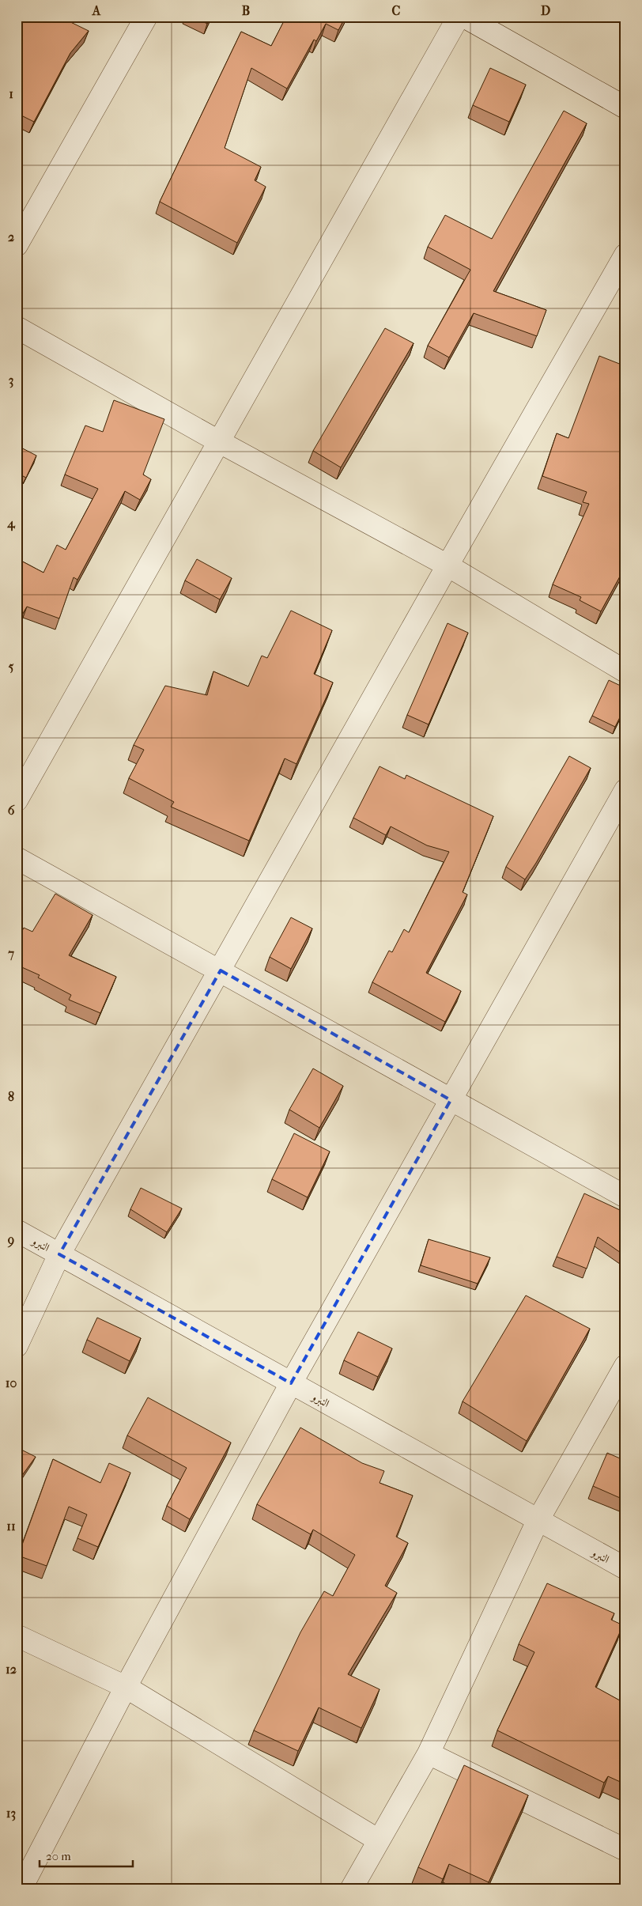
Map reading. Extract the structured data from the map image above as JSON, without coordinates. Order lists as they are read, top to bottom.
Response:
{
  "streets": {
    "street": ["النبرو"]
  },
  "scale_bar": "20 m",
  "grid": {
    "columns": [
      "A",
      "B",
      "C",
      "D"
    ],
    "rows": [
      "1",
      "2",
      "3",
      "4",
      "5",
      "6",
      "7",
      "8",
      "9",
      "10",
      "11",
      "12",
      "13"
    ]
  }
}
